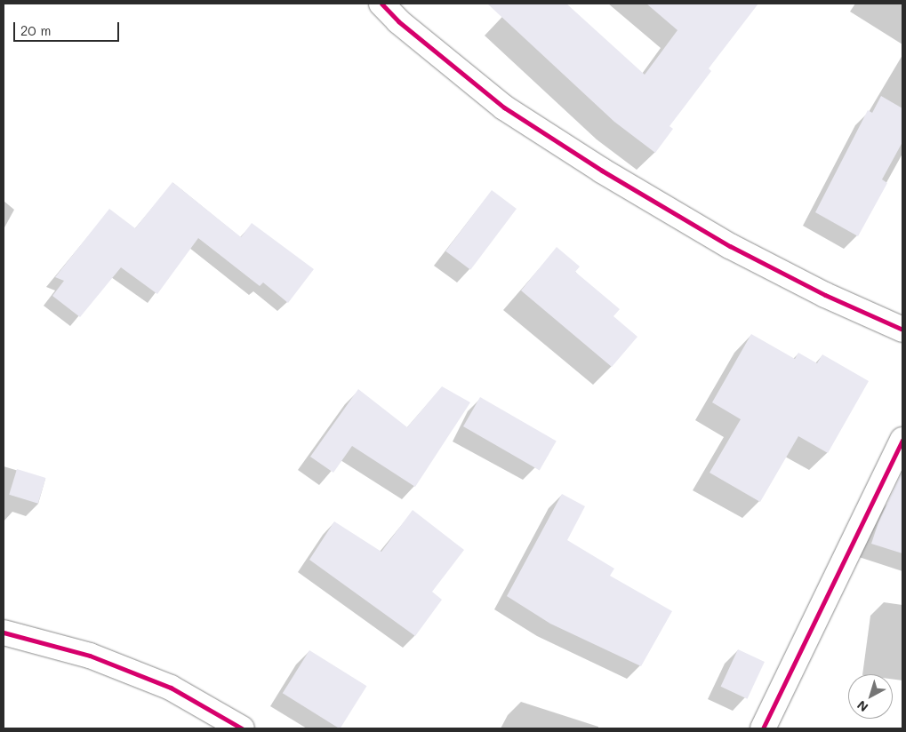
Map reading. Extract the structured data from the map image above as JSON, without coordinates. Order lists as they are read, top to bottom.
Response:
{
  "scale_bar": "20 m",
  "north": "bottom left"
}
